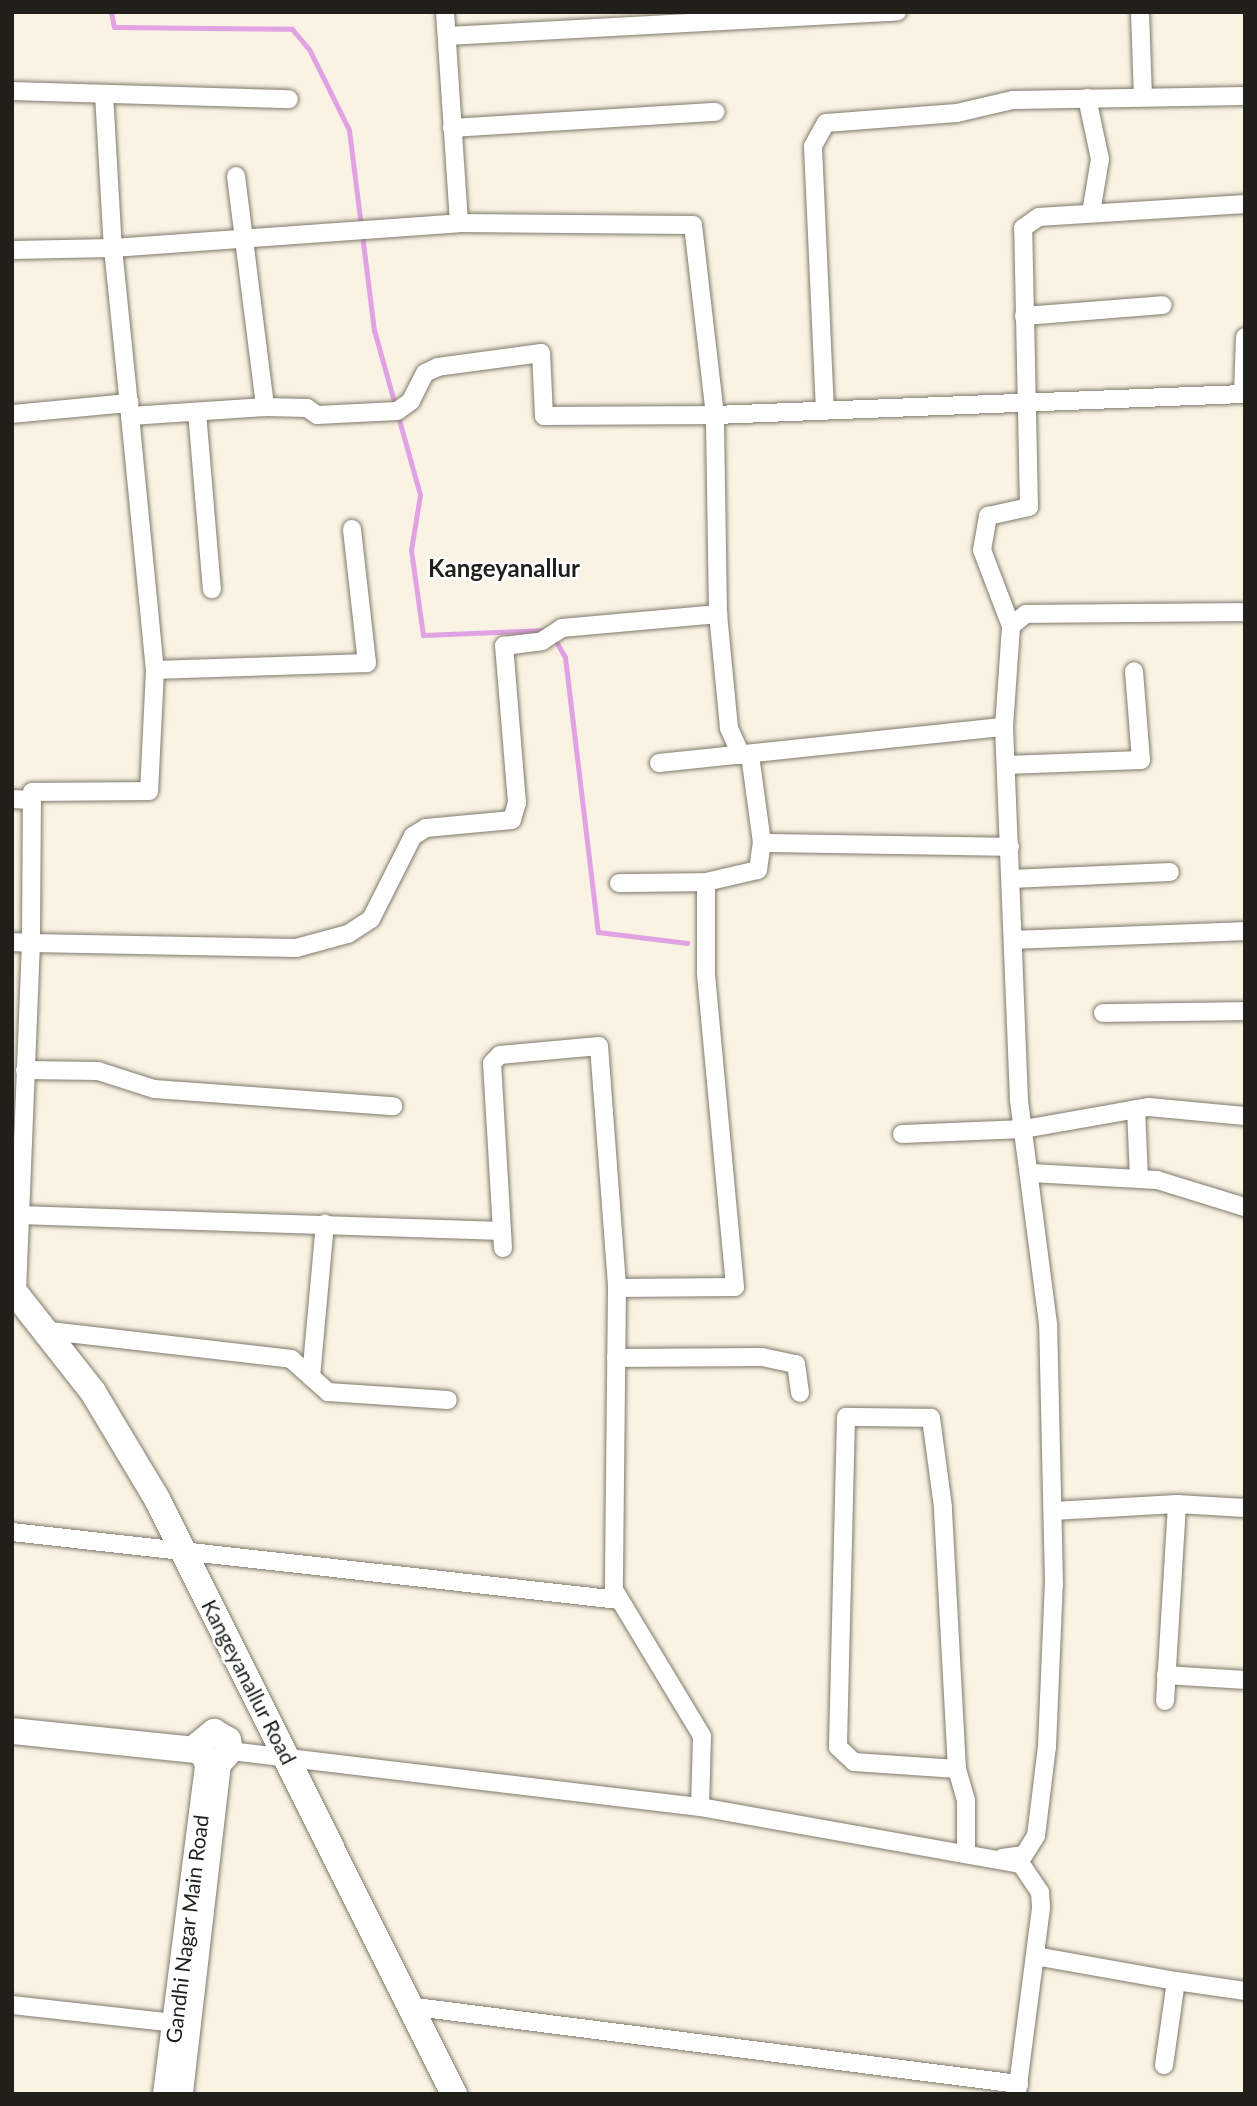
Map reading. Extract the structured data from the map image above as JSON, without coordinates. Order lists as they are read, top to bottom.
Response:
{
  "streets": {
    "street": ["Kangeyanallur Road", "Gandhi Nagar Main Road"]
  },
  "districts": ["Kangeyanallur"]
}
